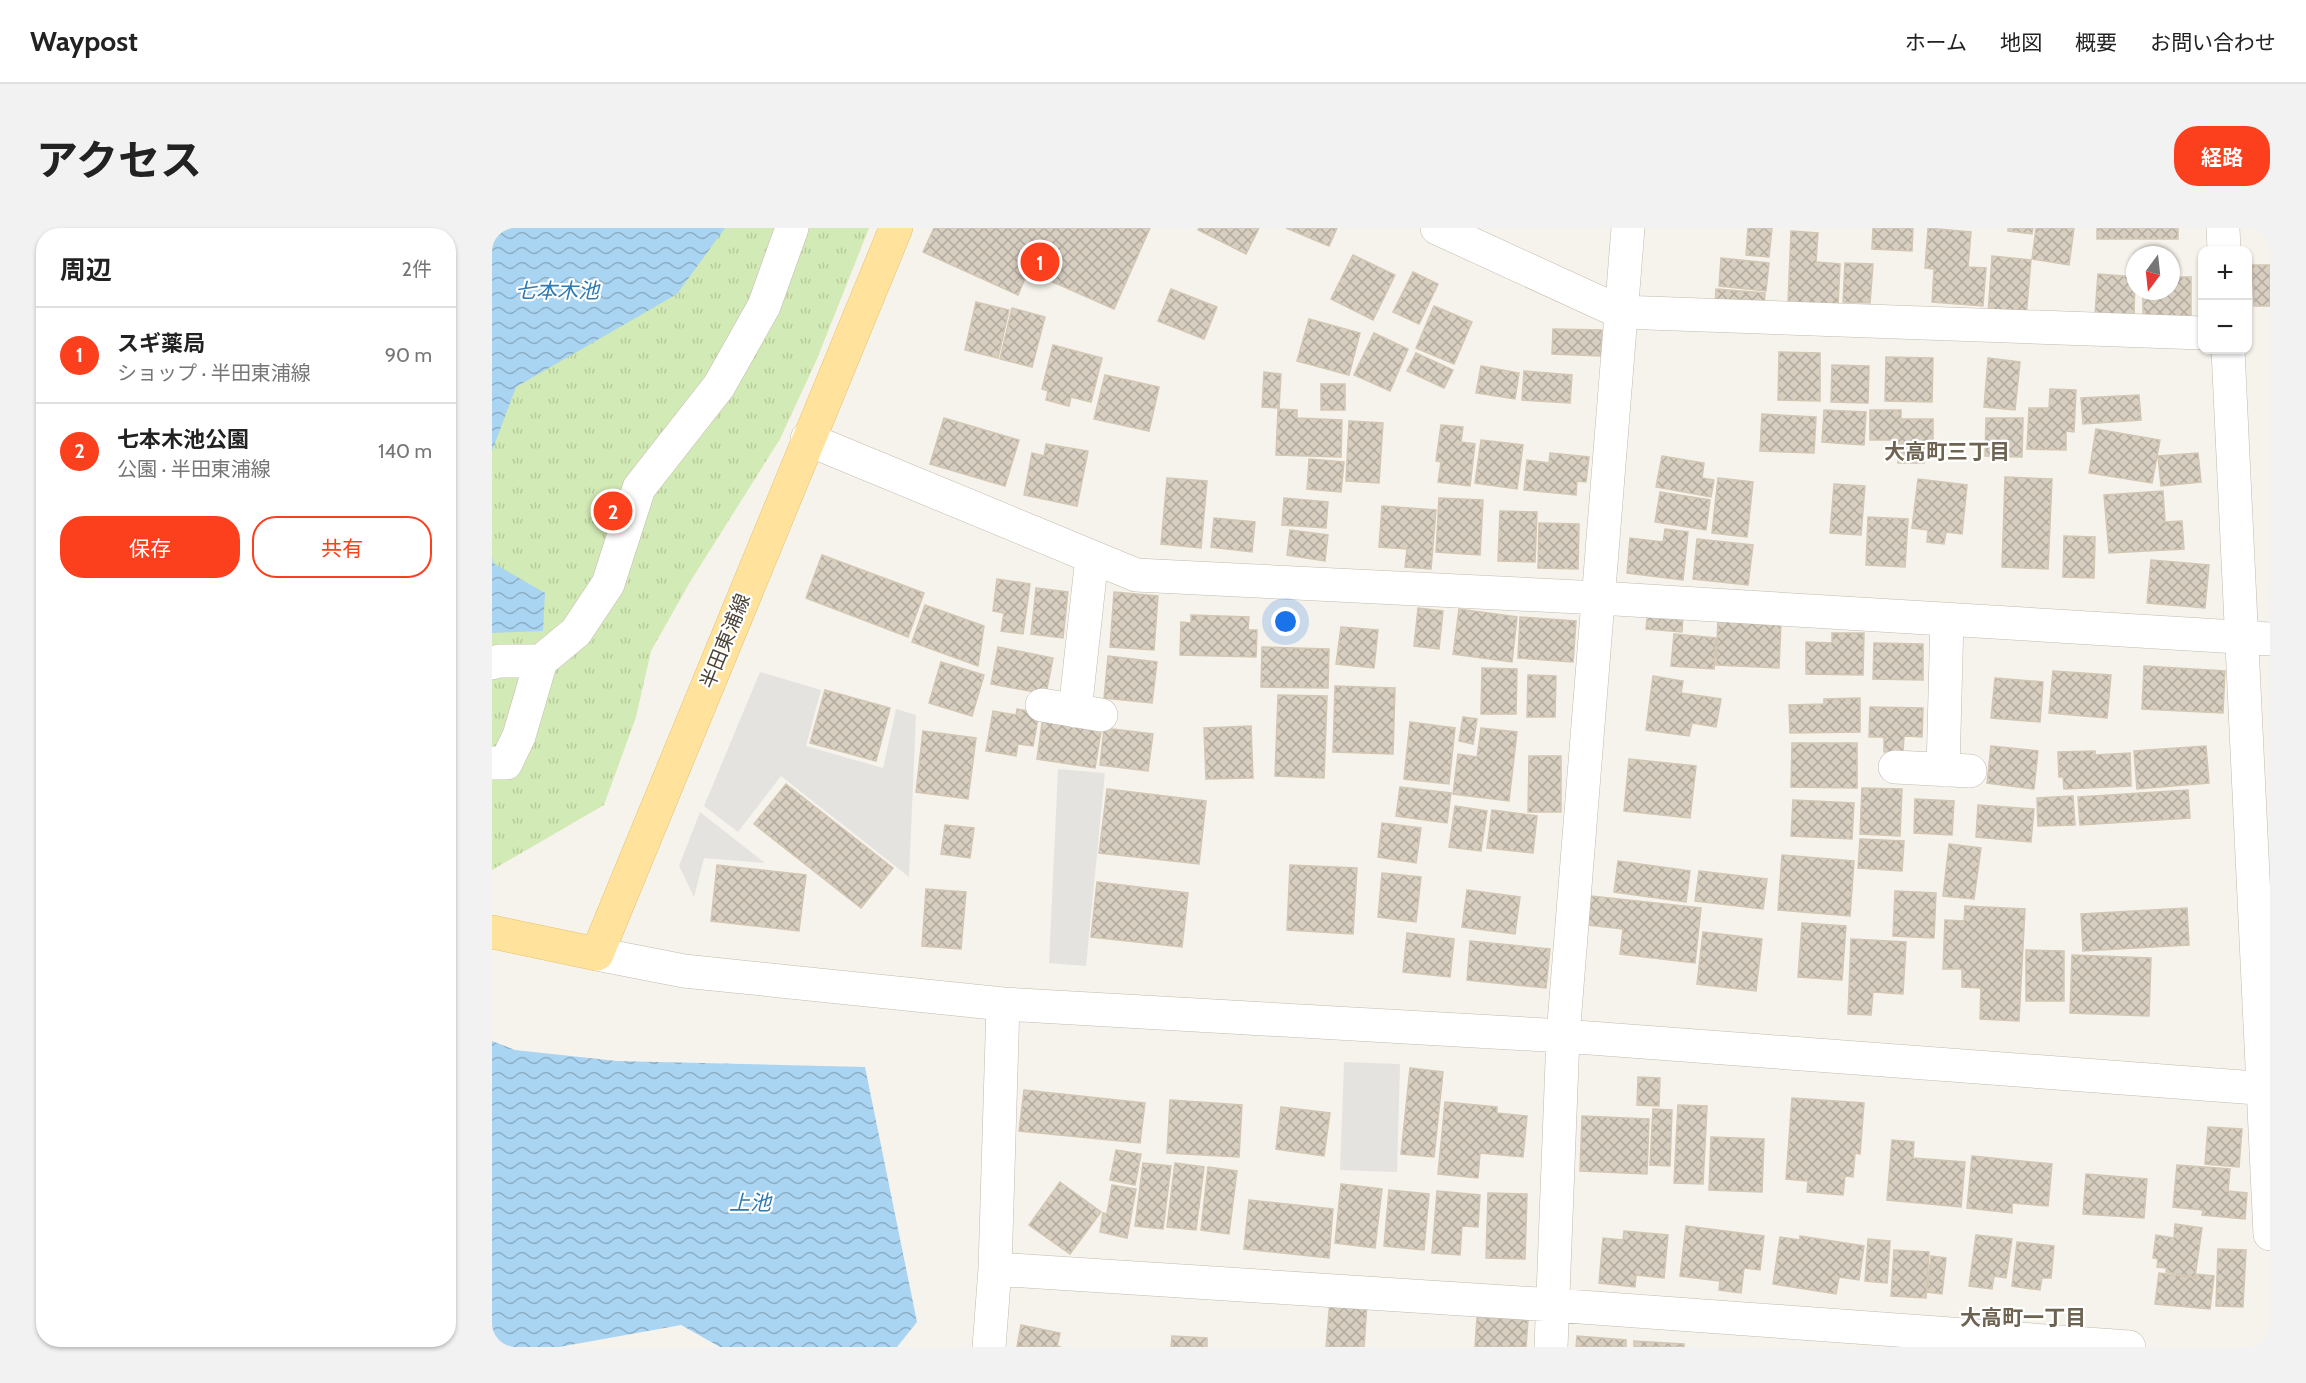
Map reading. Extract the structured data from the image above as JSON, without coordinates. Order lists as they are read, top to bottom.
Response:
{
  "streets": {
    "main road": ["半田東浦線"]
  },
  "districts": ["大高町三丁目", "大高町一丁目"],
  "water": ["七本木池", "上池"],
  "north": "bottom",
  "page": {
    "header": "Waypost",
    "nav": [
      "ホーム",
      "地図",
      "概要",
      "お問い合わせ"
    ],
    "title": "アクセス",
    "buttons": [
      "経路",
      ["保存", "共有"]
    ],
    "heading": ["周辺", "2件"],
    "pins": ["1", "2"],
    "map_buttons": ["+", "−"],
    "list": [
      {
        "mark": "1",
        "name": "スギ薬局",
        "note": "ショップ · 半田東浦線",
        "value": "90 m"
      },
      {
        "mark": "2",
        "name": "七本木池公園",
        "note": "公園 · 半田東浦線",
        "value": "140 m"
      }
    ]
  }
}
